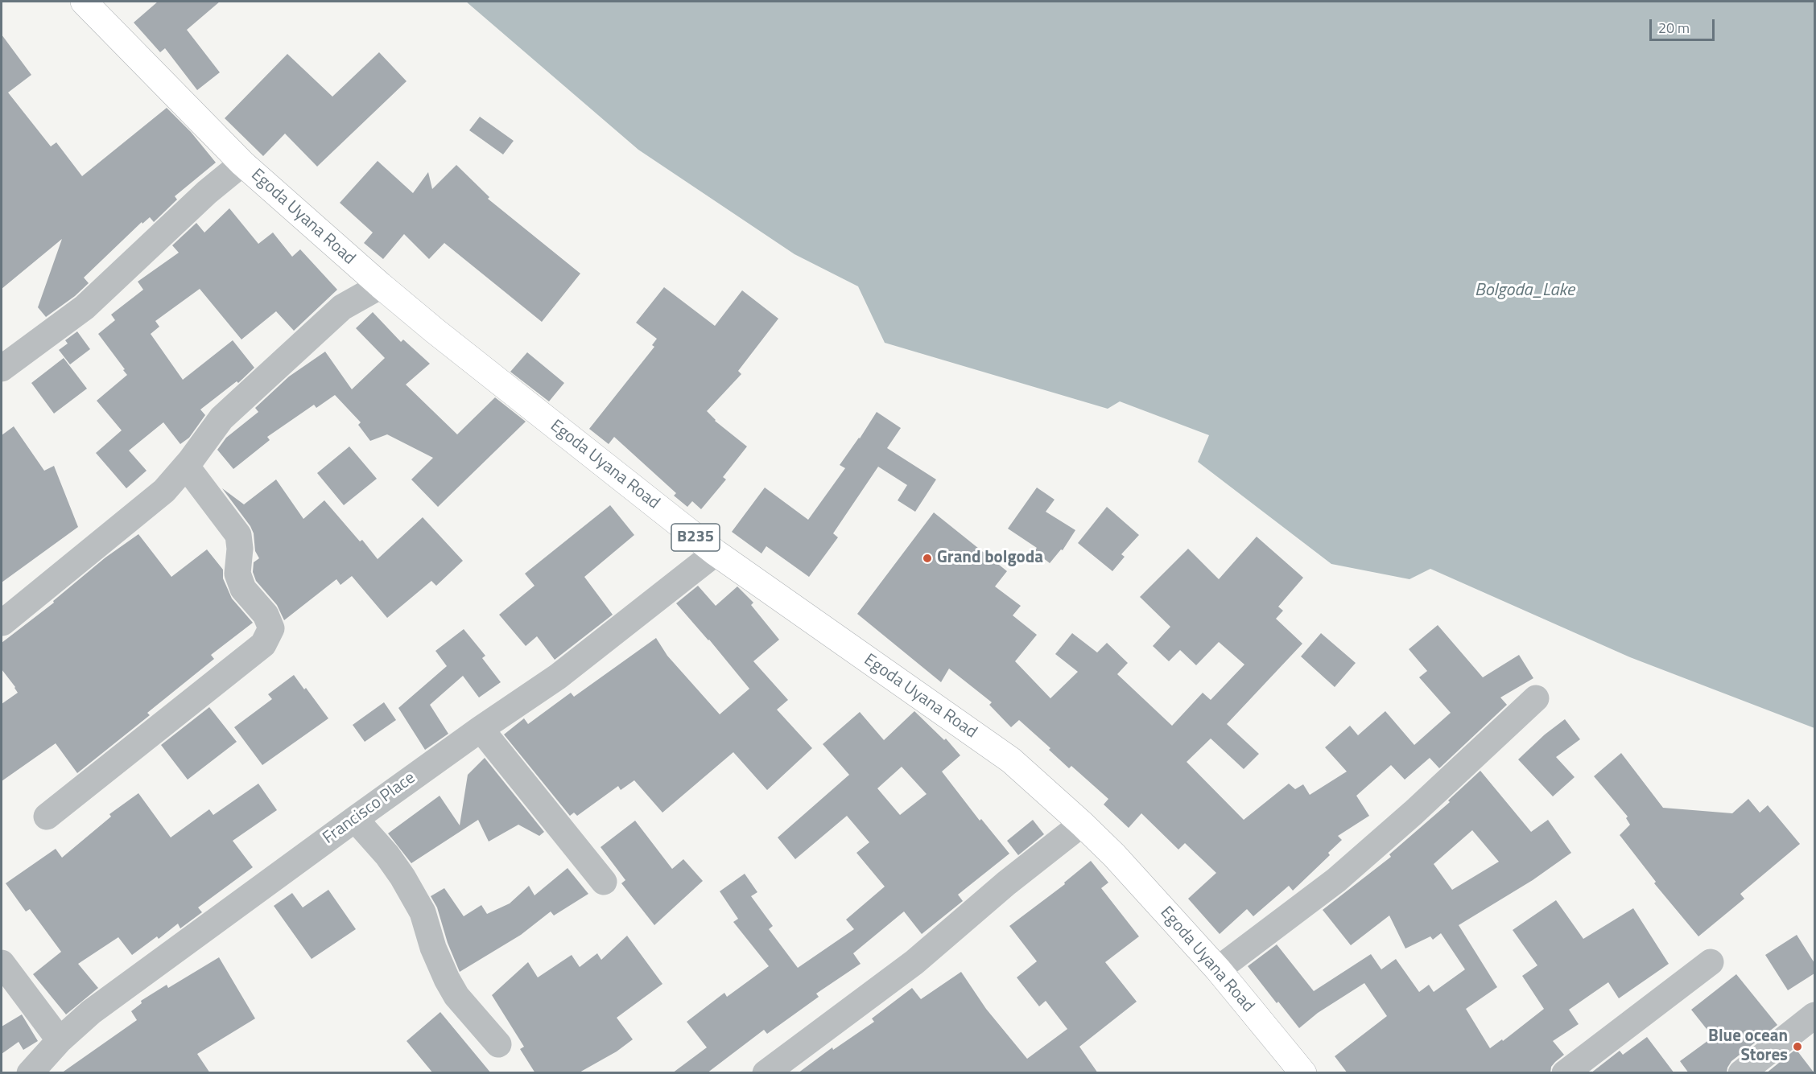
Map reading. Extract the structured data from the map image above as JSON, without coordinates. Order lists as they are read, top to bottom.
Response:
{
  "streets": {
    "main road": ["Egoda Uyana Road", "B235"],
    "street": ["Francisco Place"]
  },
  "crossings": [
    ["Egoda Uyana Road", "Francisco Place"]
  ],
  "water": ["Bolgoda_Lake"],
  "places": ["Grand bolgoda", "Blue ocean Stores"],
  "scale_bar": "20 m"
}
